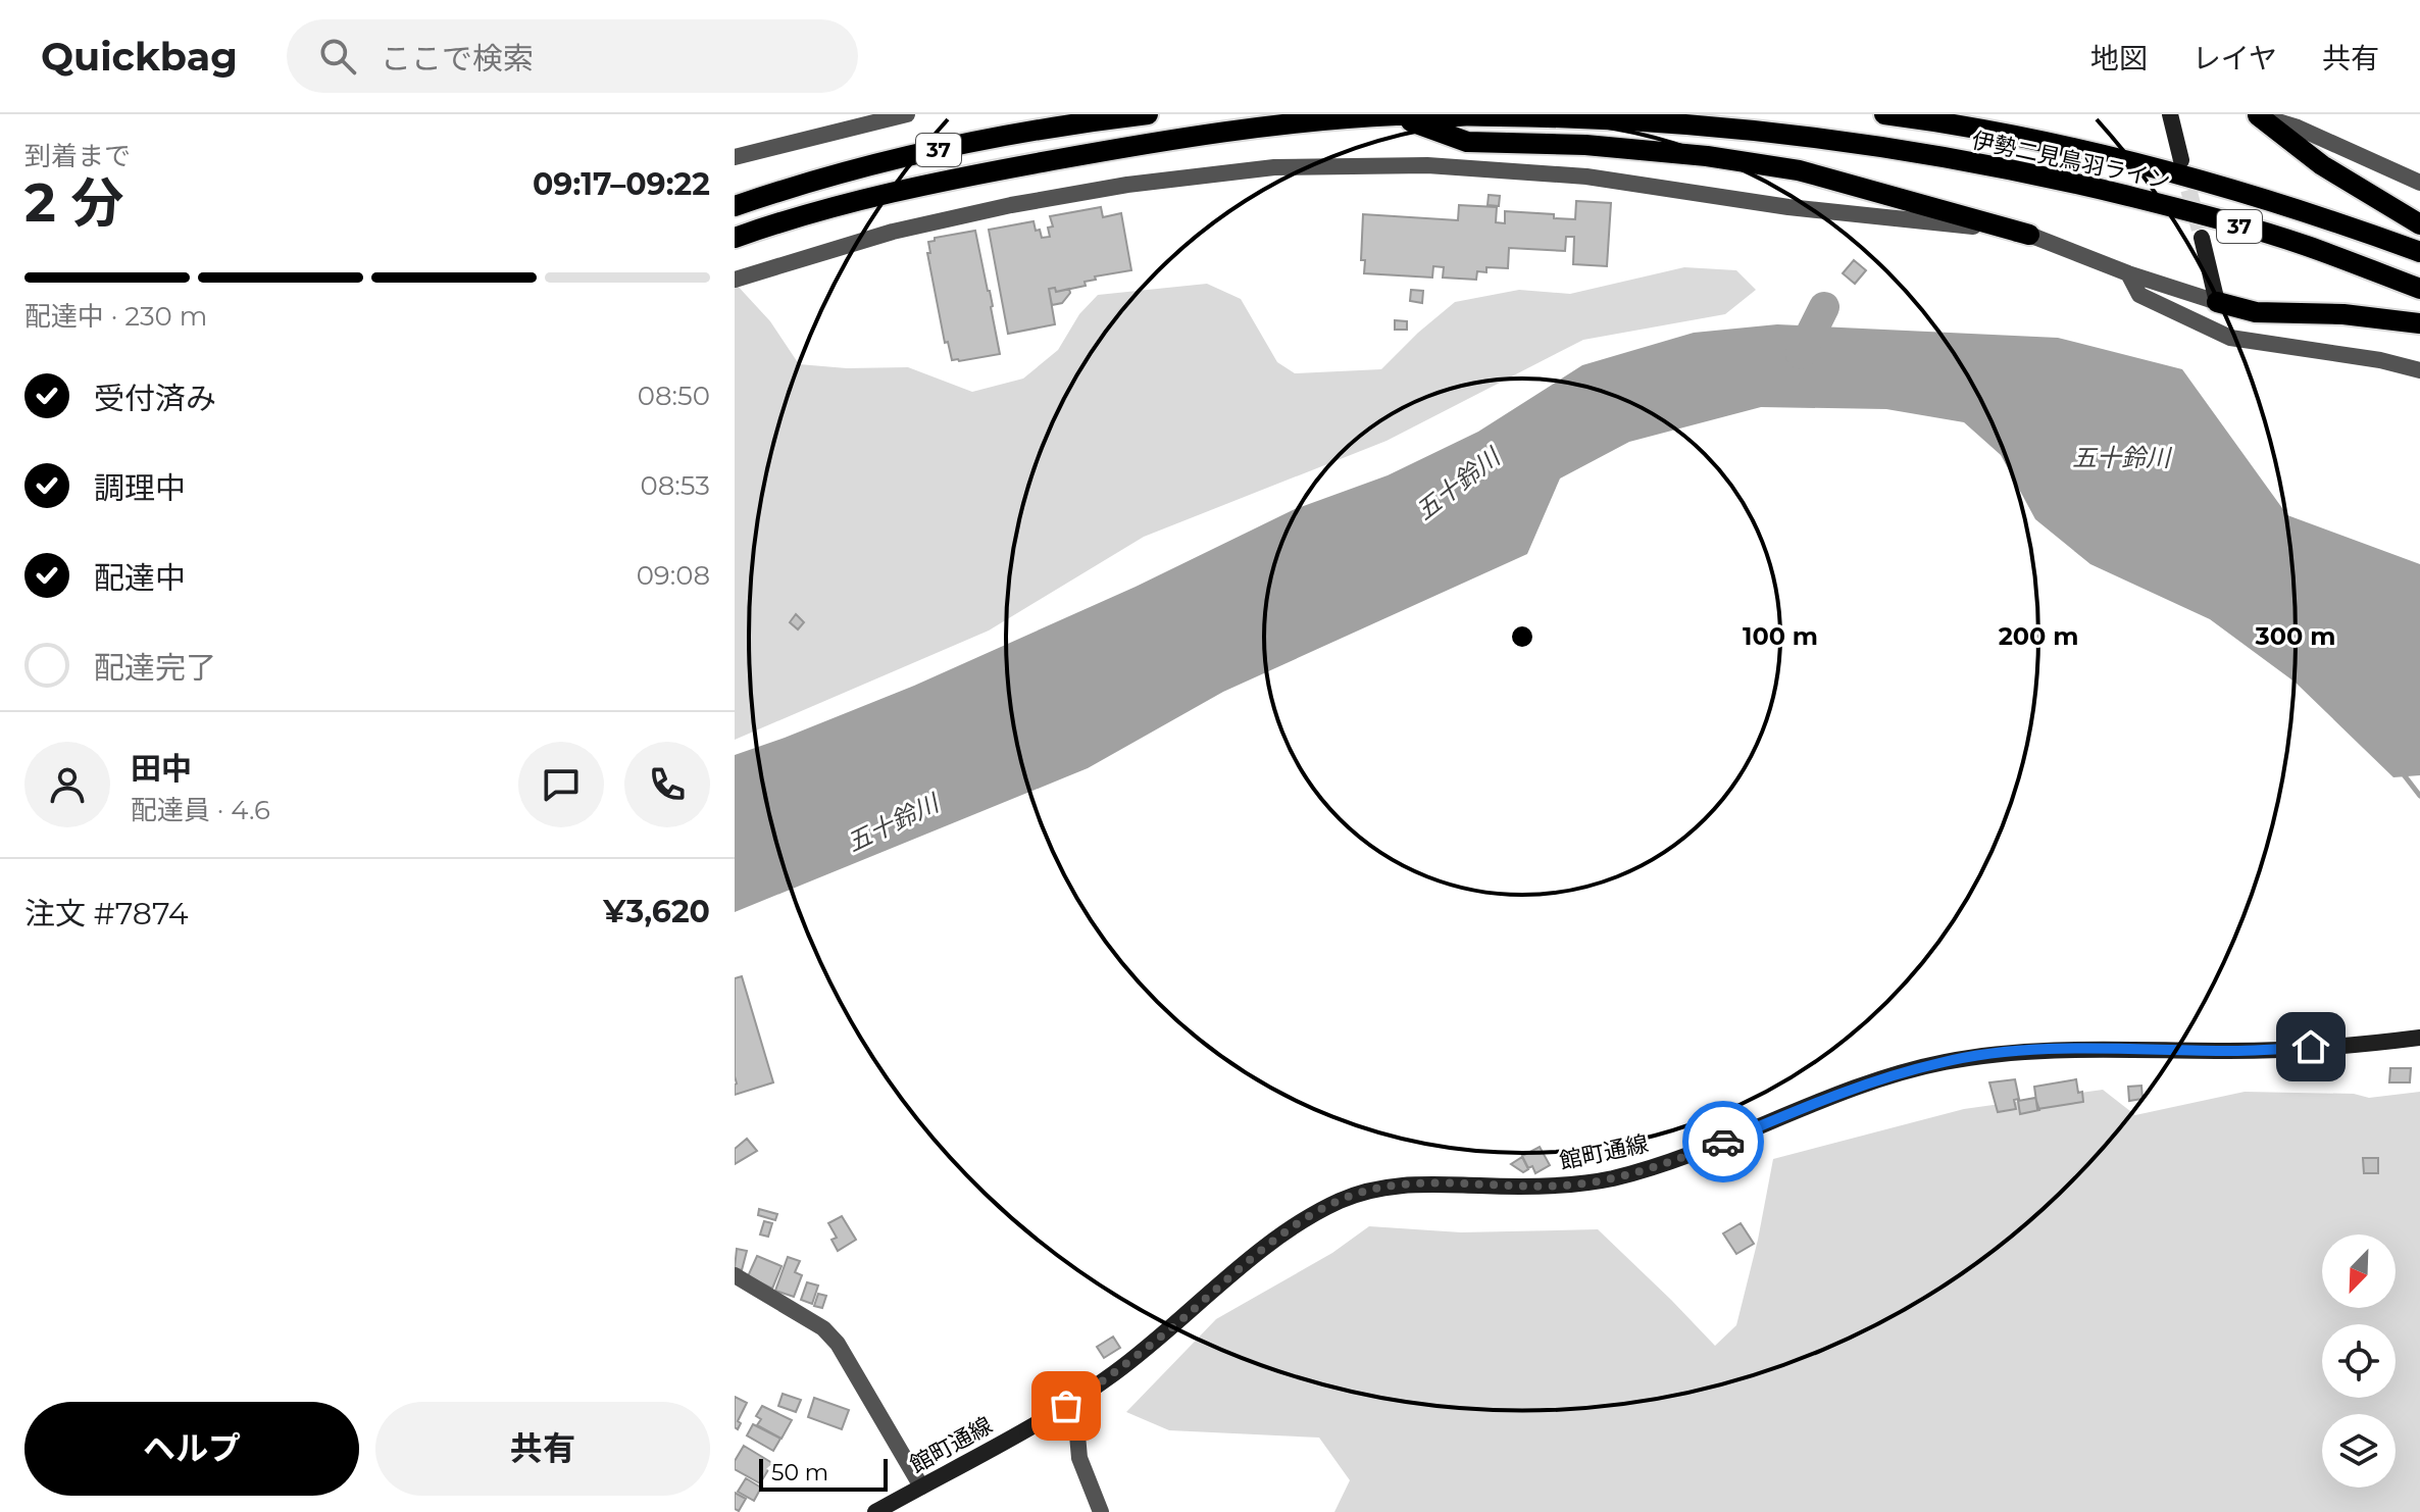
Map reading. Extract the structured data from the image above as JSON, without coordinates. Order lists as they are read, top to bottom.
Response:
{
  "streets": {
    "main road": ["37", "伊勢二見鳥羽ライン", "館町通線"]
  },
  "water": ["五十鈴川"],
  "scale_bar": "50 m",
  "north": "bottom left",
  "page": {
    "header": "Quickbag",
    "search": "ここで検索",
    "nav": ["地図", "レイヤ", "共有"],
    "heading": ["2 分", "到着まで", "09:17–09:22"],
    "panel": [
      "田中",
      "配達員 · 4.6",
      "注文 #7874",
      "¥3,620"
    ],
    "bar": "配達中 · 230 m",
    "list": [
      ["受付済み", "08:50"],
      ["調理中", "08:53"],
      ["配達中", "09:08"],
      "配達完了"
    ],
    "buttons": ["ヘルプ", "共有"],
    "scale": "50 m"
  },
  "rings": ["100 m", "200 m", "300 m"]
}
